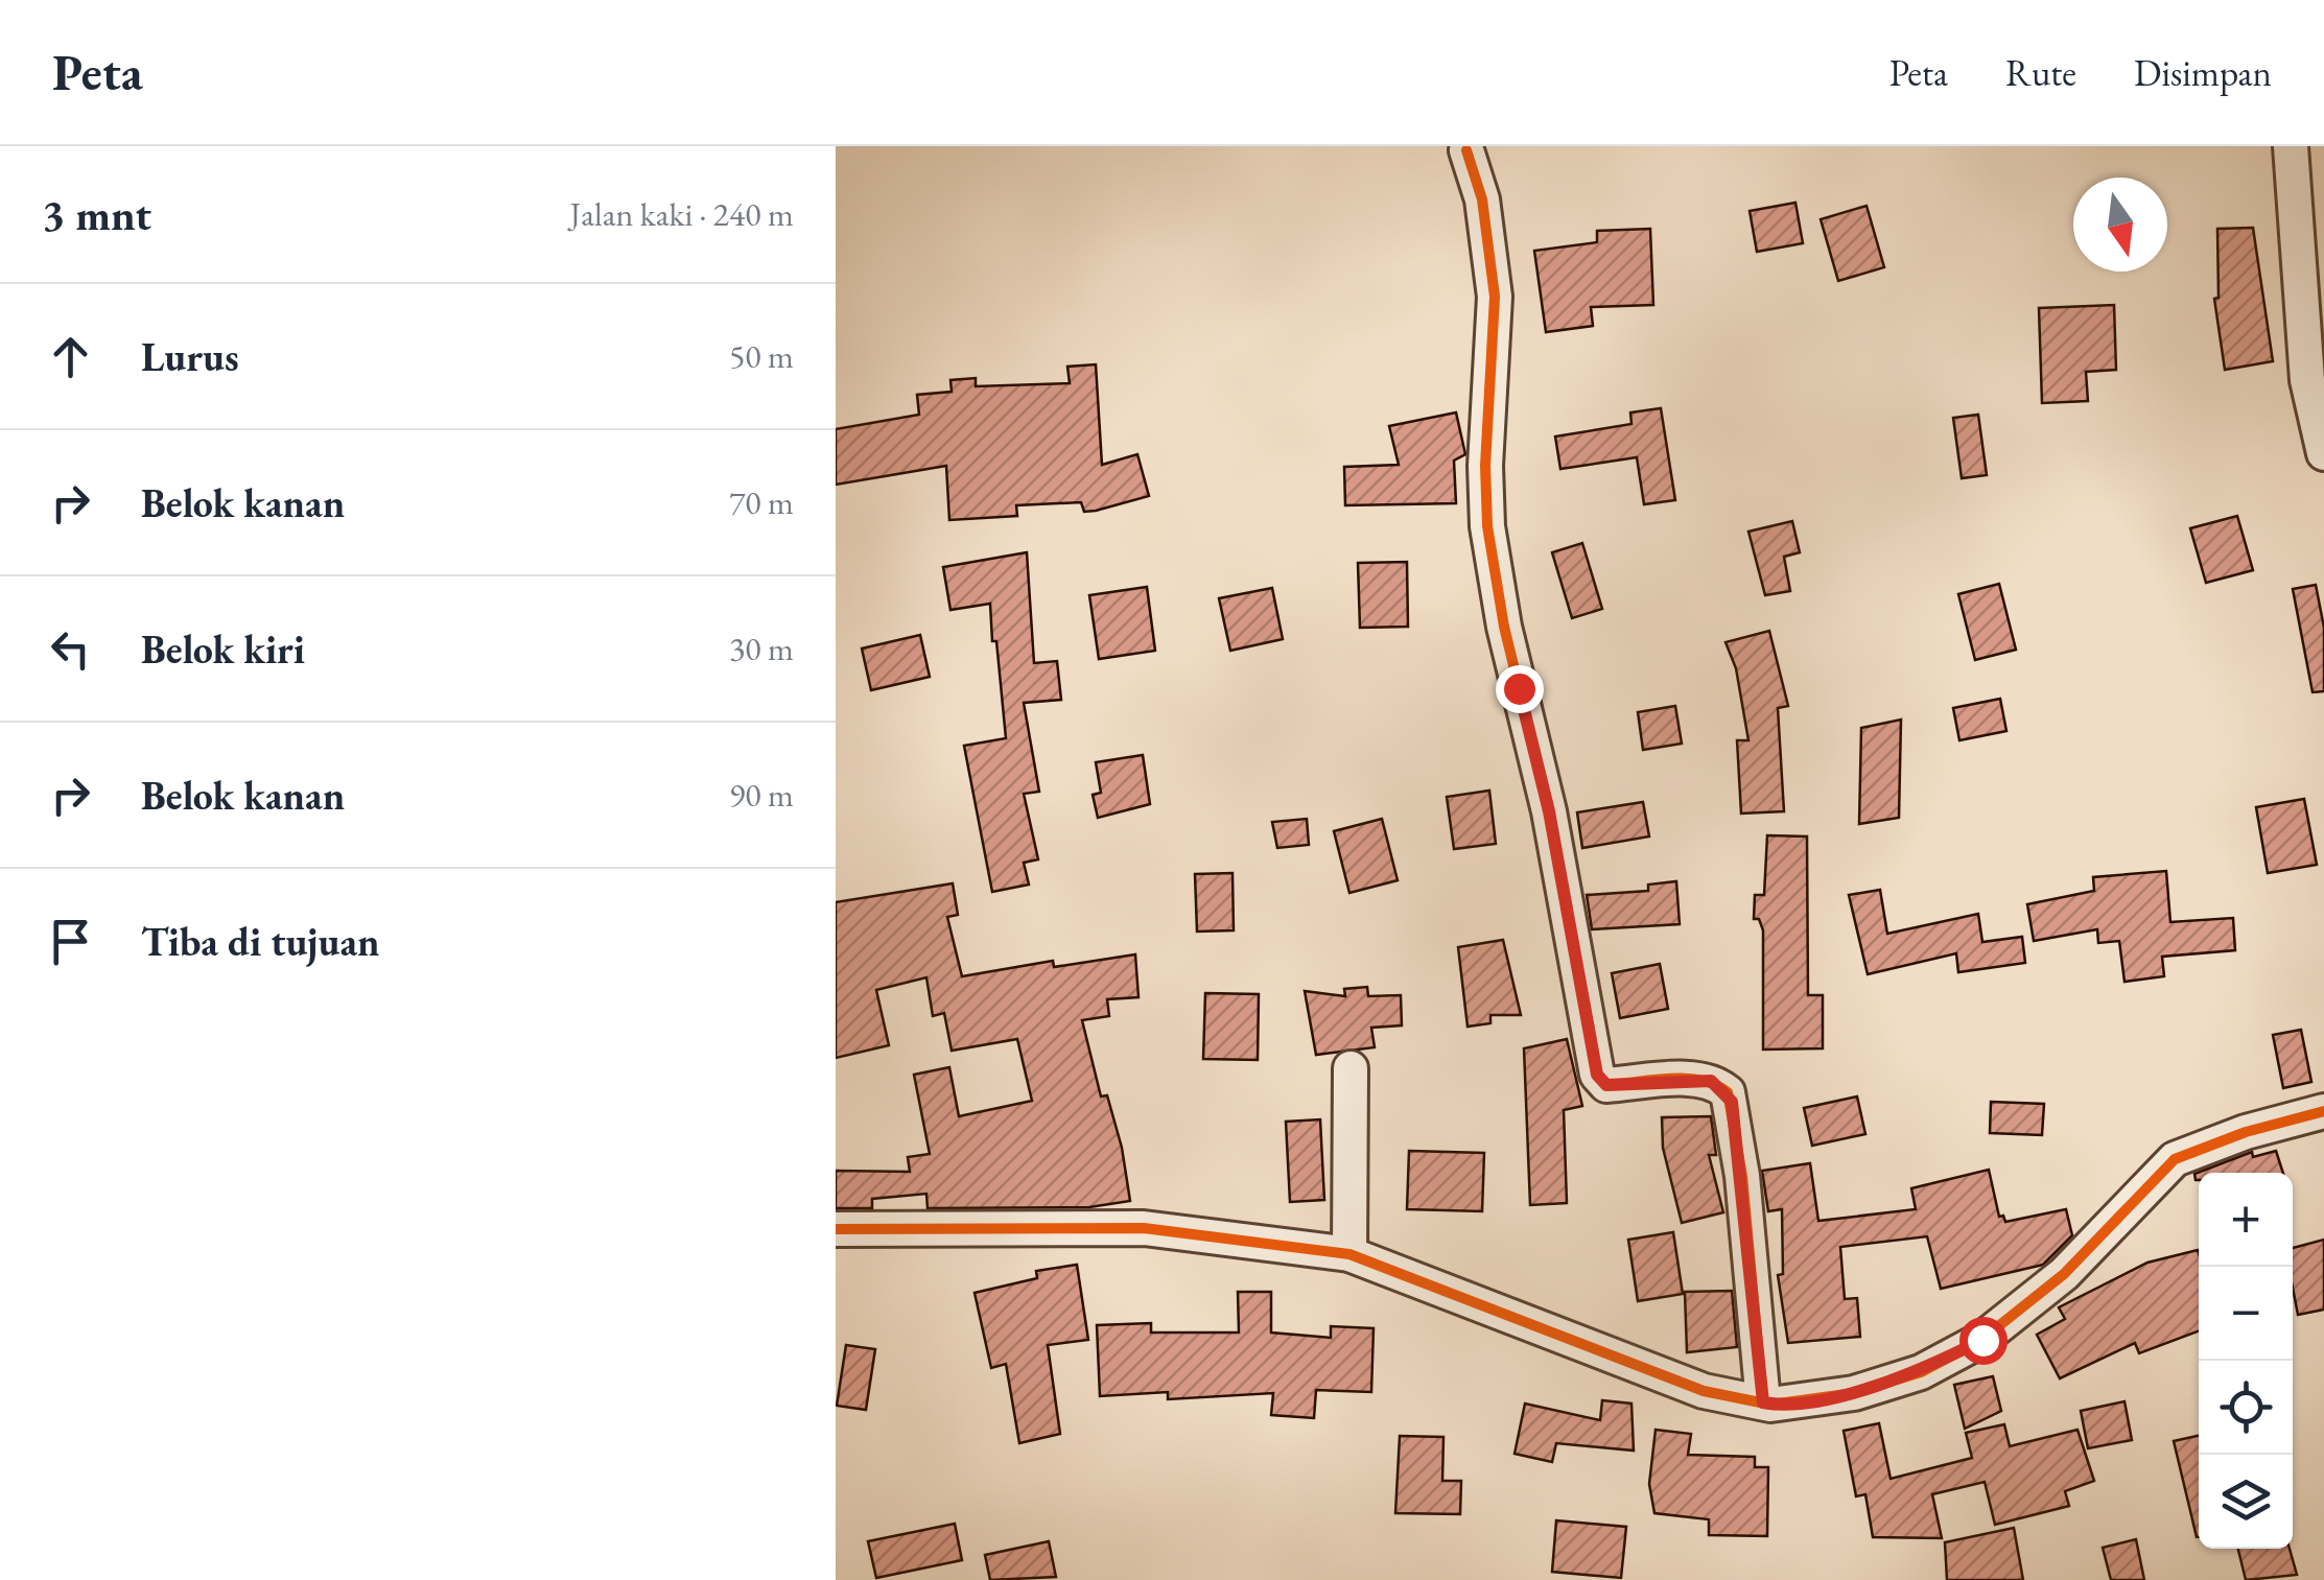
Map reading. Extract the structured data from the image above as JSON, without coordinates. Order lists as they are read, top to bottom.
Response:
{
  "north": "bottom",
  "page": {
    "header": "Peta",
    "nav": ["Peta", "Rute", "Disimpan"],
    "heading": ["3 mnt", "Jalan kaki · 240 m"],
    "list": [
      ["Lurus", "50 m"],
      ["Belok kanan", "70 m"],
      ["Belok kiri", "30 m"],
      ["Belok kanan", "90 m"],
      "Tiba di tujuan"
    ],
    "map_buttons": ["+", "−"]
  }
}
